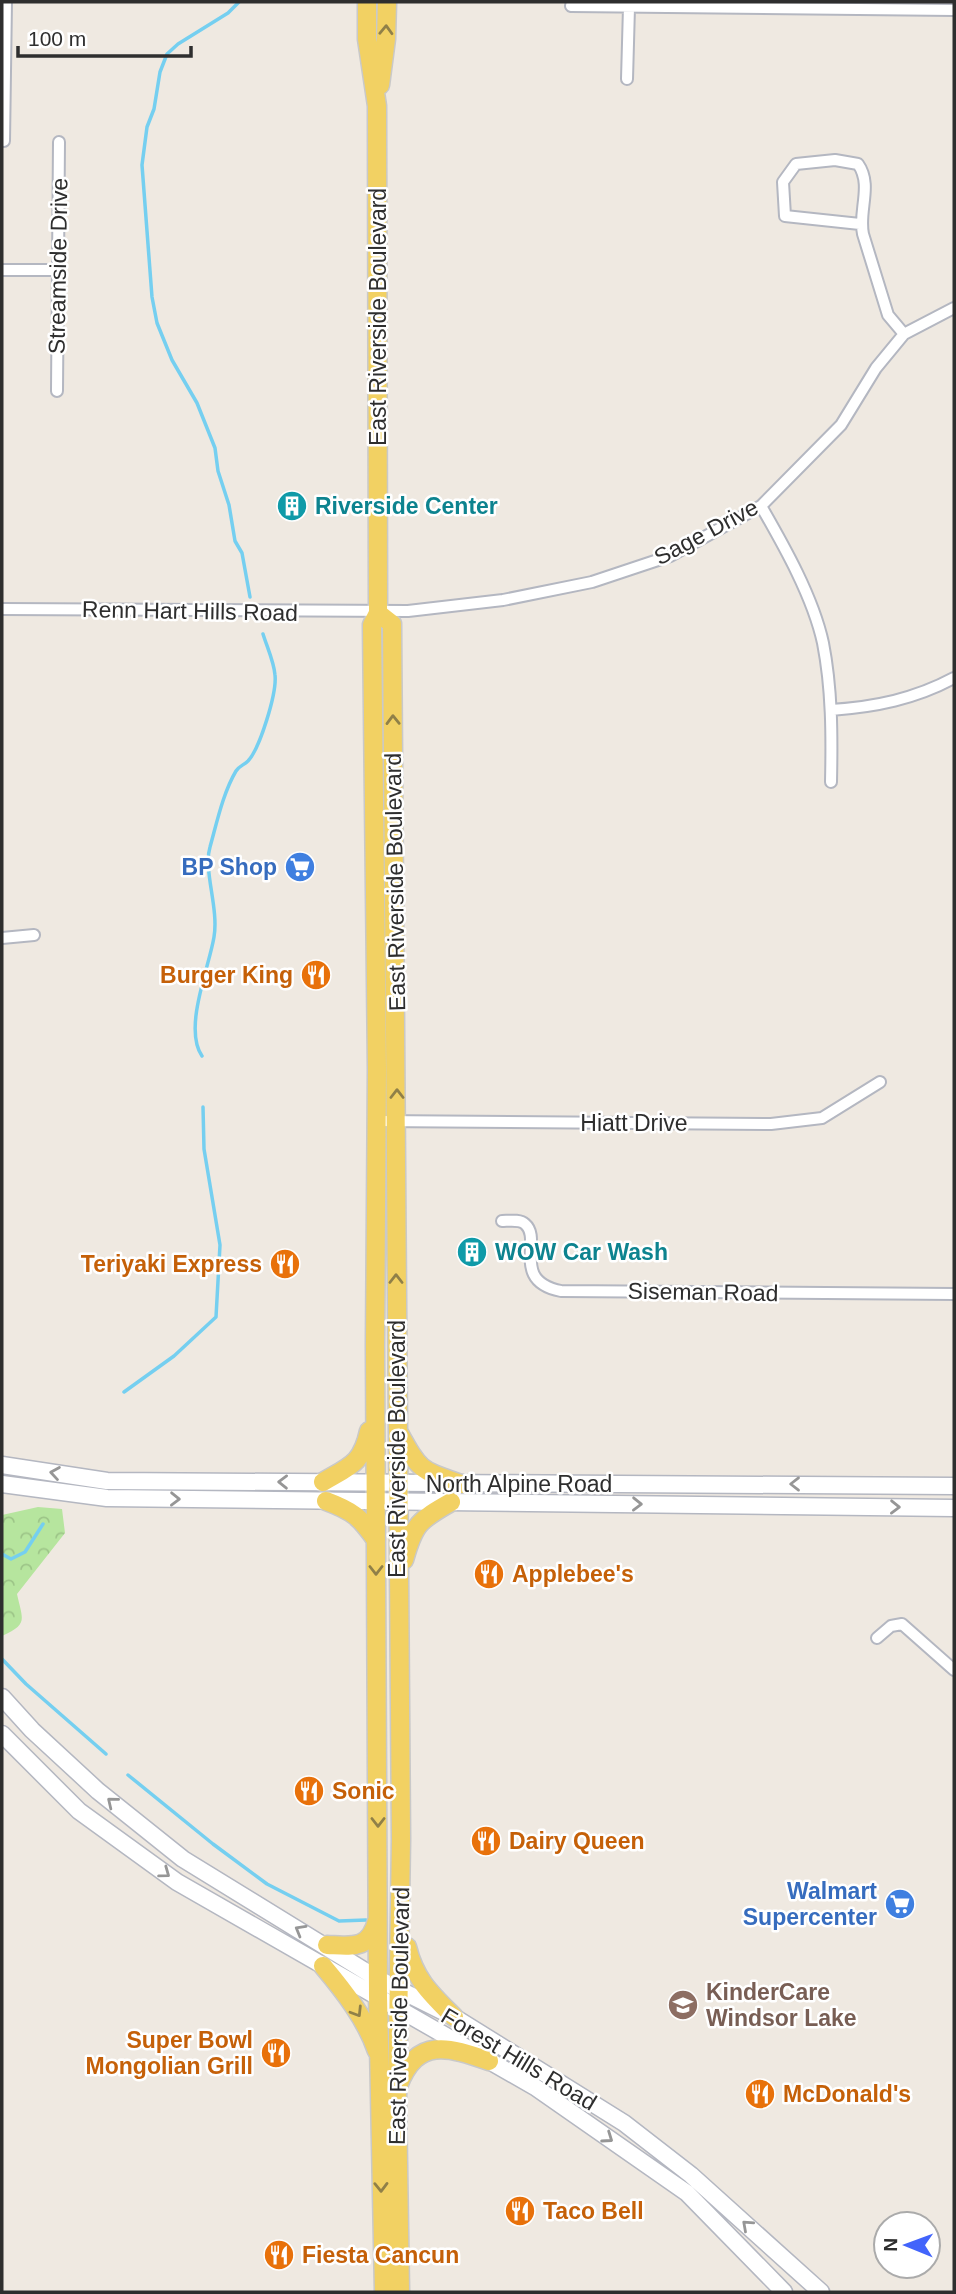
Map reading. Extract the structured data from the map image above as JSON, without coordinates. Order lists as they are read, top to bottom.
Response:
{
  "streets": {
    "main road": ["East Riverside Boulevard"],
    "street": [
      "Streamside Drive",
      "Sage Drive",
      "Renn Hart Hills Road",
      "Hiatt Drive",
      "Siseman Road",
      "North Alpine Road",
      "Forest Hills Road"
    ]
  },
  "crossings": [
    ["East Riverside Boulevard", "Sage Drive"],
    ["East Riverside Boulevard", "Renn Hart Hills Road"],
    ["East Riverside Boulevard", "Hiatt Drive"],
    ["East Riverside Boulevard", "North Alpine Road"],
    ["East Riverside Boulevard", "Forest Hills Road"],
    ["Sage Drive", "Renn Hart Hills Road"]
  ],
  "places": {
    "building": ["Riverside Center", "WOW Car Wash"],
    "supermarket": ["BP Shop", "Walmart Supercenter"],
    "restaurant": [
      "Burger King",
      "Teriyaki Express",
      "Applebee's",
      "Sonic",
      "Dairy Queen",
      "Super Bowl Mongolian Grill",
      "McDonald's",
      "Taco Bell",
      "Fiesta Cancun"
    ],
    "school or university": ["KinderCare Windsor Lake"]
  },
  "scale_bar": "100 m",
  "north": "left"
}
